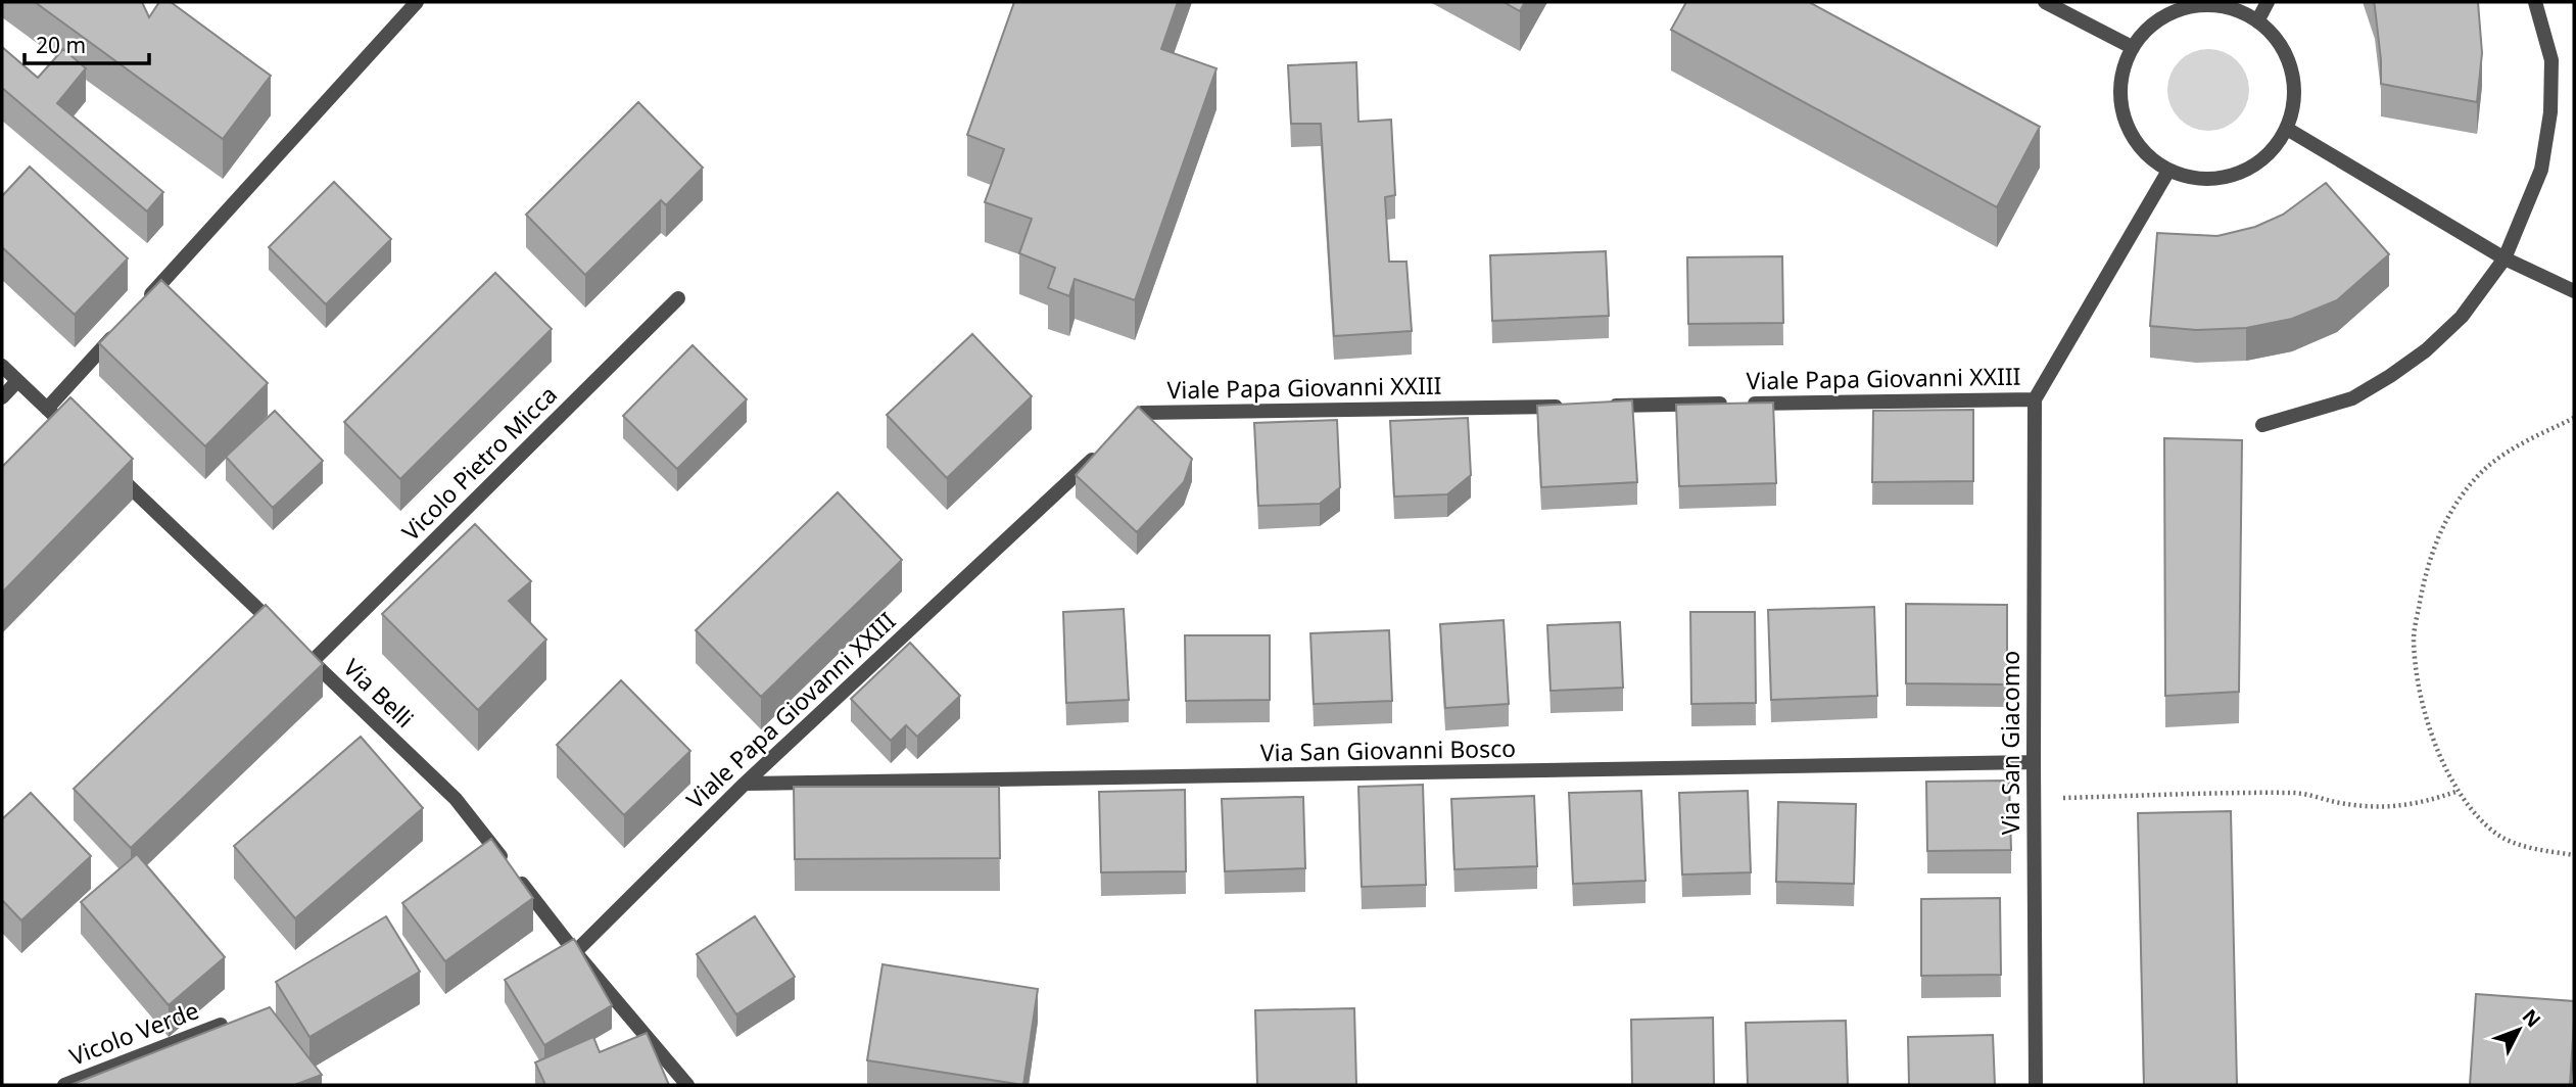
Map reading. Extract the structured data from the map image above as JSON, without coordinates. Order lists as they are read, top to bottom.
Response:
{
  "streets": {
    "street": [
      "Viale Papa Giovanni XXIII",
      "Vicolo Pietro Micca",
      "Via Belli",
      "Via San Giacomo",
      "Via San Giovanni Bosco",
      "Vicolo Verde"
    ]
  },
  "crossings": [
    ["Viale Papa Giovanni XXIII", "Via Belli"],
    ["Viale Papa Giovanni XXIII", "Via San Giacomo"],
    ["Viale Papa Giovanni XXIII", "Via San Giovanni Bosco"],
    ["Vicolo Pietro Micca", "Via Belli"],
    ["Via San Giacomo", "Via San Giovanni Bosco"]
  ],
  "scale_bar": "20 m",
  "north": "top right"
}
